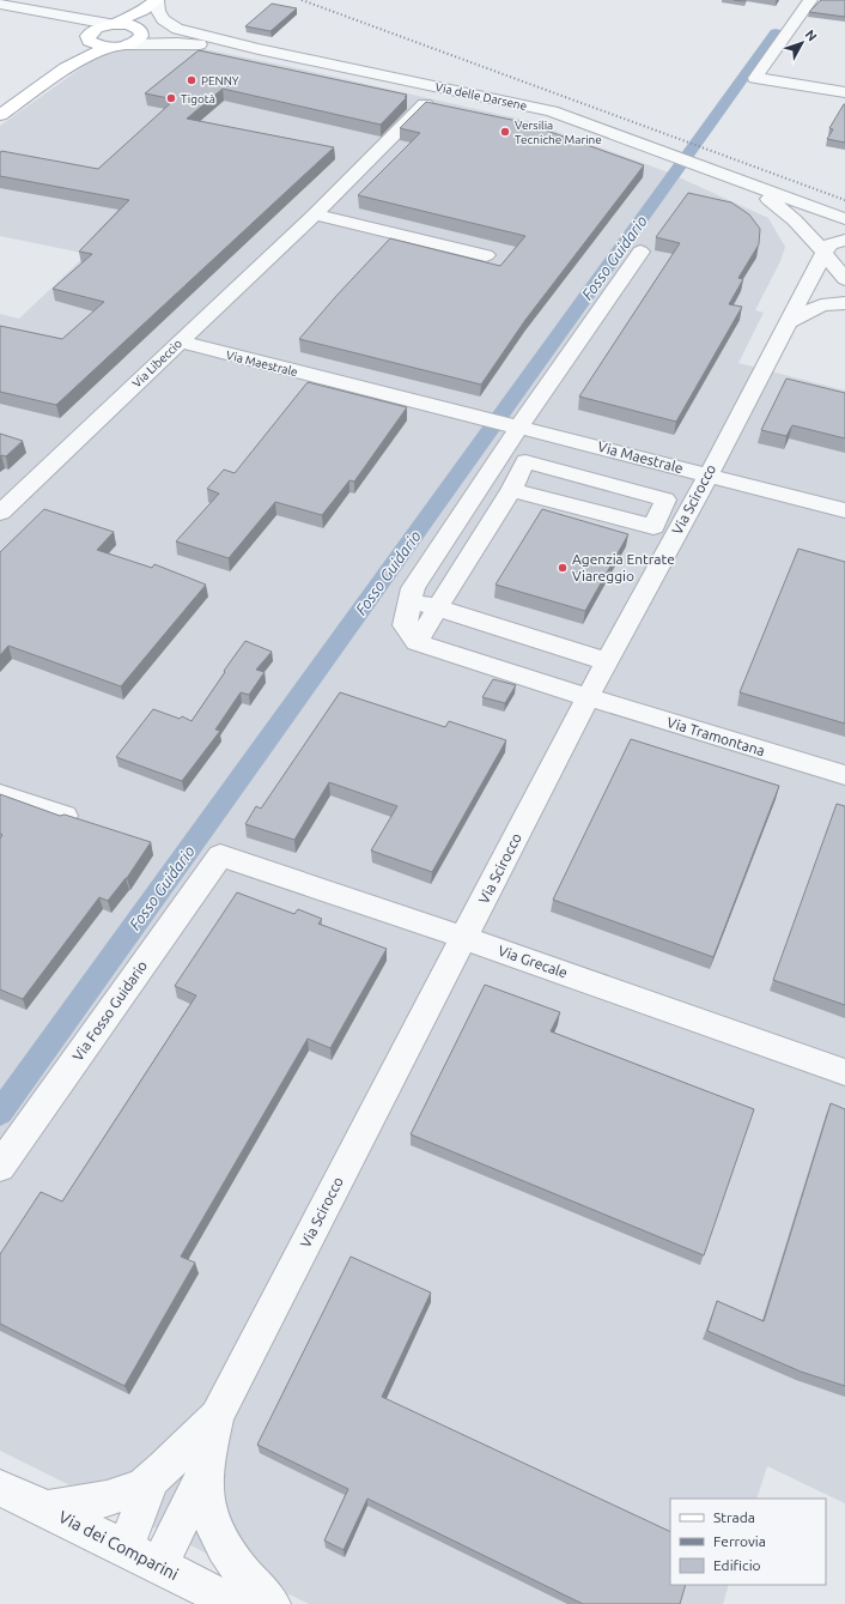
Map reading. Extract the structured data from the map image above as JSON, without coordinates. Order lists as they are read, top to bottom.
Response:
{
  "streets": {
    "street": [
      "Via delle Darsene",
      "Via Libeccio",
      "Via Maestrale",
      "Via Scirocco",
      "Via Tramontana",
      "Via Grecale",
      "Via Fosso Guidario",
      "Via dei Comparini"
    ]
  },
  "crossings": [
    ["Via delle Darsene", "Via Scirocco"],
    ["Via Libeccio", "Via Maestrale"],
    ["Via Maestrale", "Via Scirocco"],
    ["Via Scirocco", "Via Tramontana"],
    ["Via Scirocco", "Via Grecale"],
    ["Via Scirocco", "Via dei Comparini"],
    ["Via Grecale", "Via Fosso Guidario"]
  ],
  "water": ["Fosso Guidario"],
  "places": [
    "PENNY",
    "Tigotà",
    "Versilia Tecniche Marine",
    "Agenzia Entrate Viareggio"
  ],
  "legend": ["Strada", "Ferrovia", "Edificio"],
  "north": "top right"
}
